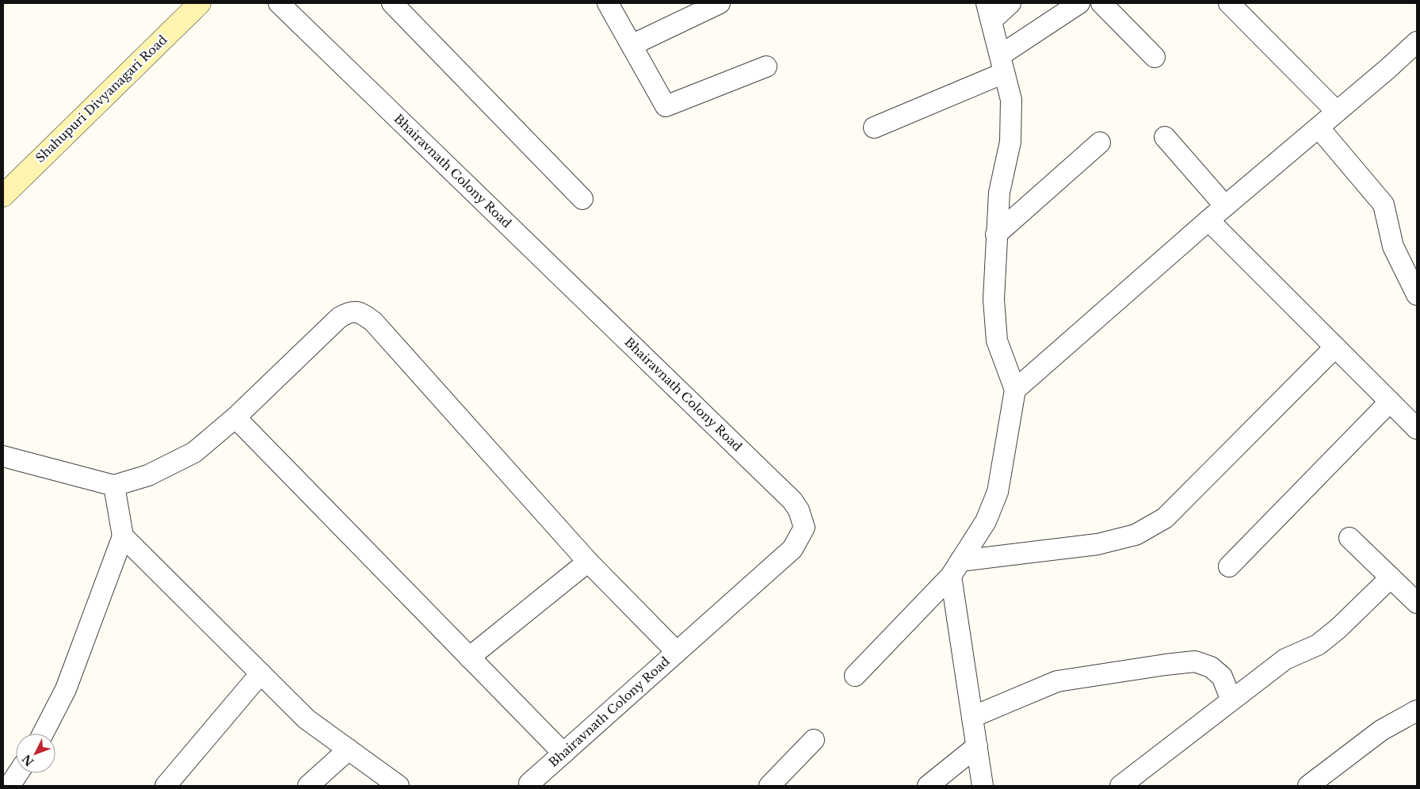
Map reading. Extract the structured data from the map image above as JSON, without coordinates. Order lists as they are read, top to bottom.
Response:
{
  "streets": {
    "main road": ["Shahupuri Divyanagari Road"],
    "street": ["Bhairavnath Colony Road"]
  },
  "north": "bottom left"
}
